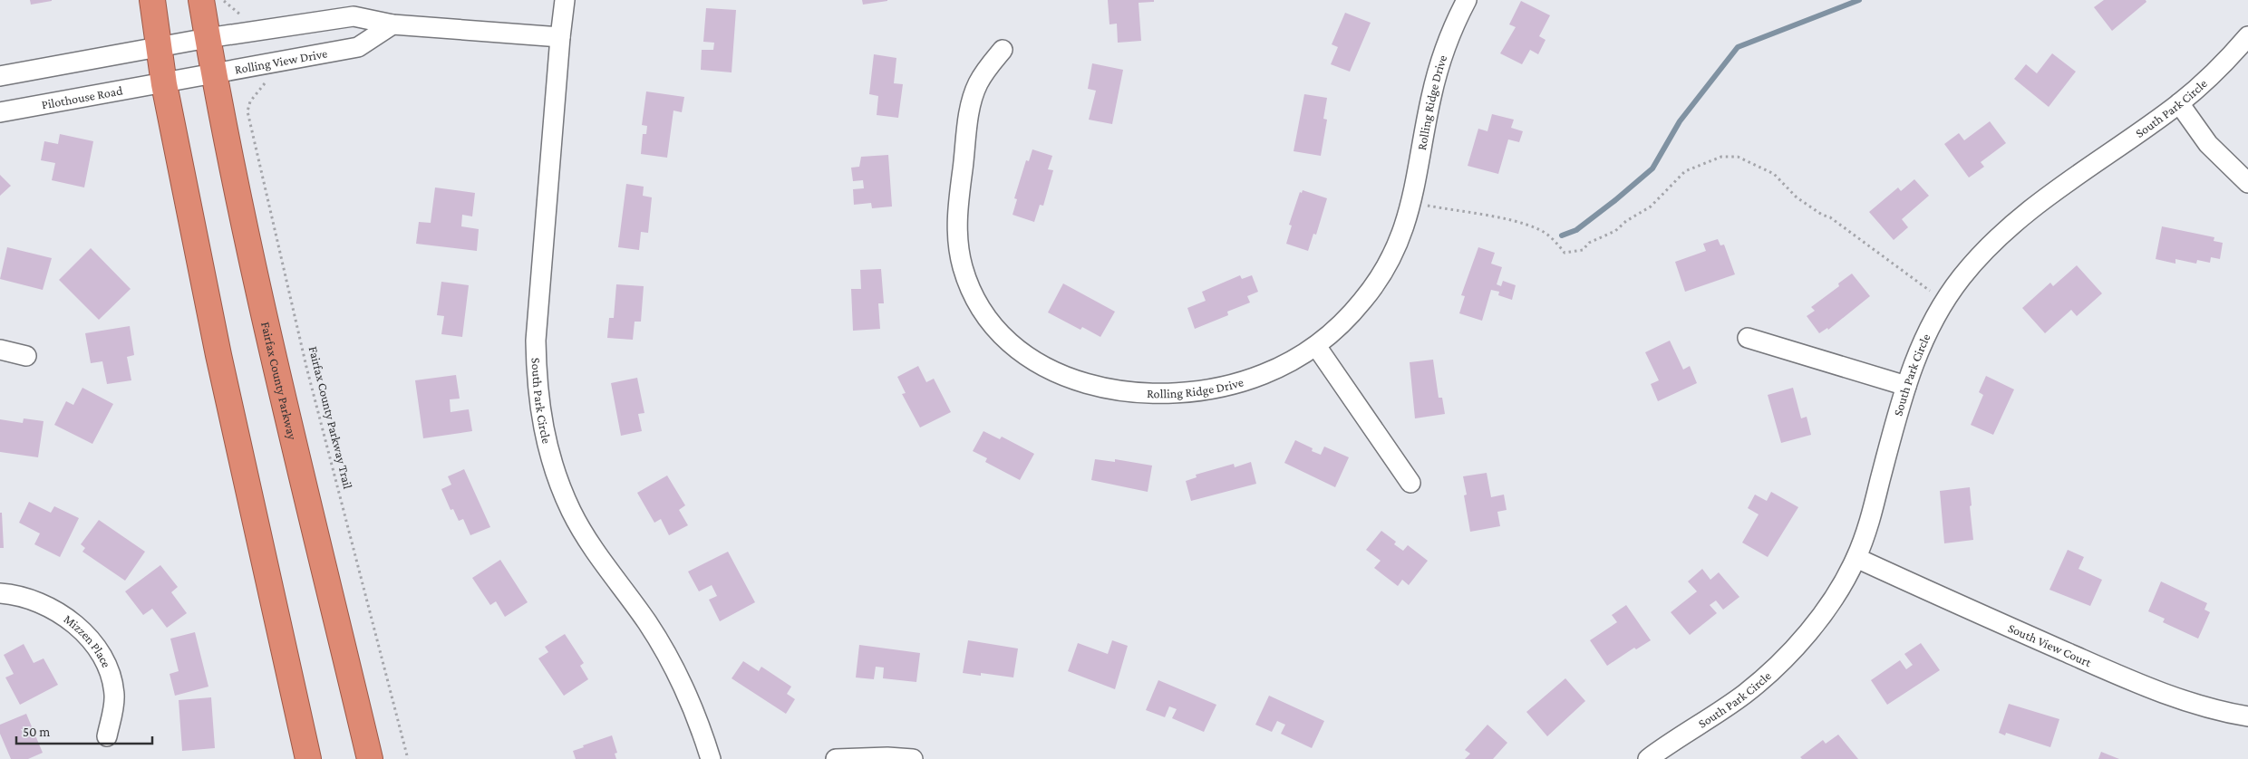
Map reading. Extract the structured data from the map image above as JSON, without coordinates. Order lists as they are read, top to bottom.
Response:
{
  "streets": {
    "highway": ["Fairfax County Parkway"],
    "street": [
      "Rolling View Drive",
      "Pilothouse Road",
      "Rolling Ridge Drive",
      "South Park Circle",
      "Mizzen Place",
      "South View Court"
    ],
    "path": ["Fairfax County Parkway Trail"]
  },
  "crossings": [
    ["Rolling View Drive", "Pilothouse Road"],
    ["Rolling View Drive", "Fairfax County Parkway"],
    ["South Park Circle", "South View Court"]
  ],
  "scale_bar": "50 m"
}
